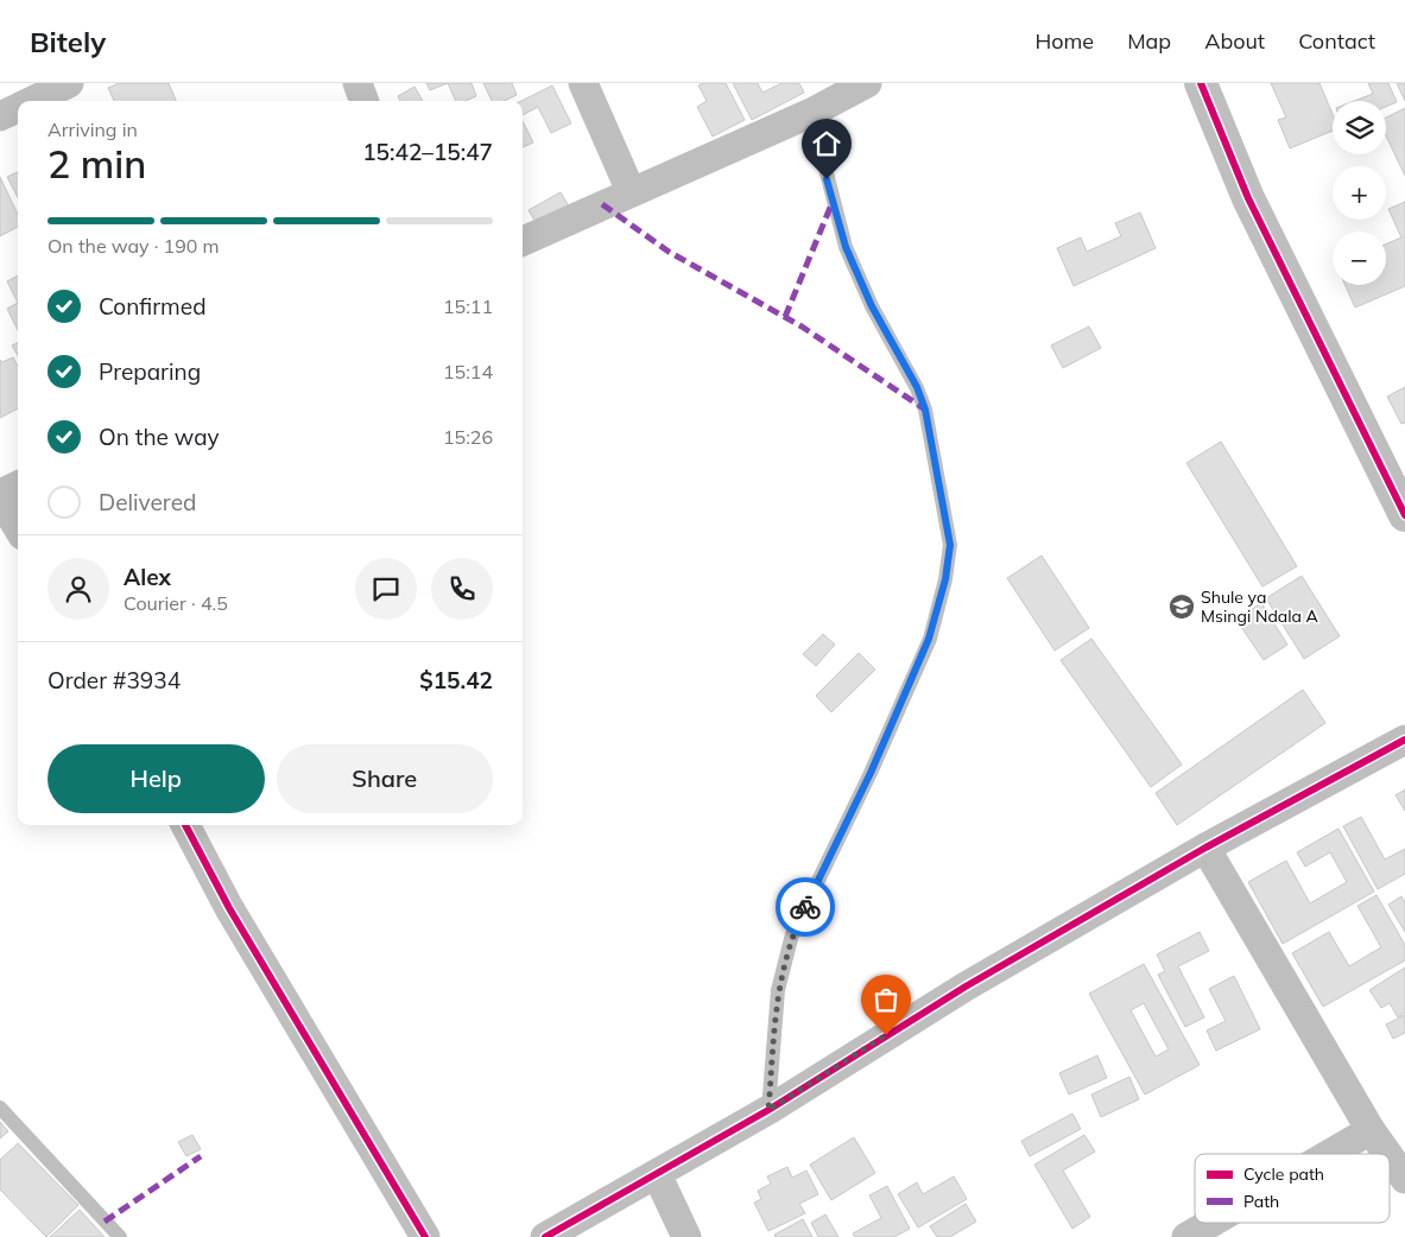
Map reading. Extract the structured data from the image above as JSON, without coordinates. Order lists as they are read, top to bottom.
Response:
{
  "places": {
    "school or university": ["Shule ya Msingi Ndala A"]
  },
  "legend": ["Cycle path", "Path"],
  "page": {
    "header": "Bitely",
    "nav": [
      "Home",
      "Map",
      "About",
      "Contact"
    ],
    "map_buttons": ["+", "−"],
    "heading": ["2 min", "Arriving in", "15:42–15:47"],
    "panel": [
      "Alex",
      "Courier · 4.5",
      "Order #3934",
      "$15.42"
    ],
    "bar": "On the way · 190 m",
    "list": [
      ["Confirmed", "15:11"],
      ["Preparing", "15:14"],
      ["On the way", "15:26"],
      "Delivered"
    ],
    "buttons": ["Help", "Share"]
  }
}
